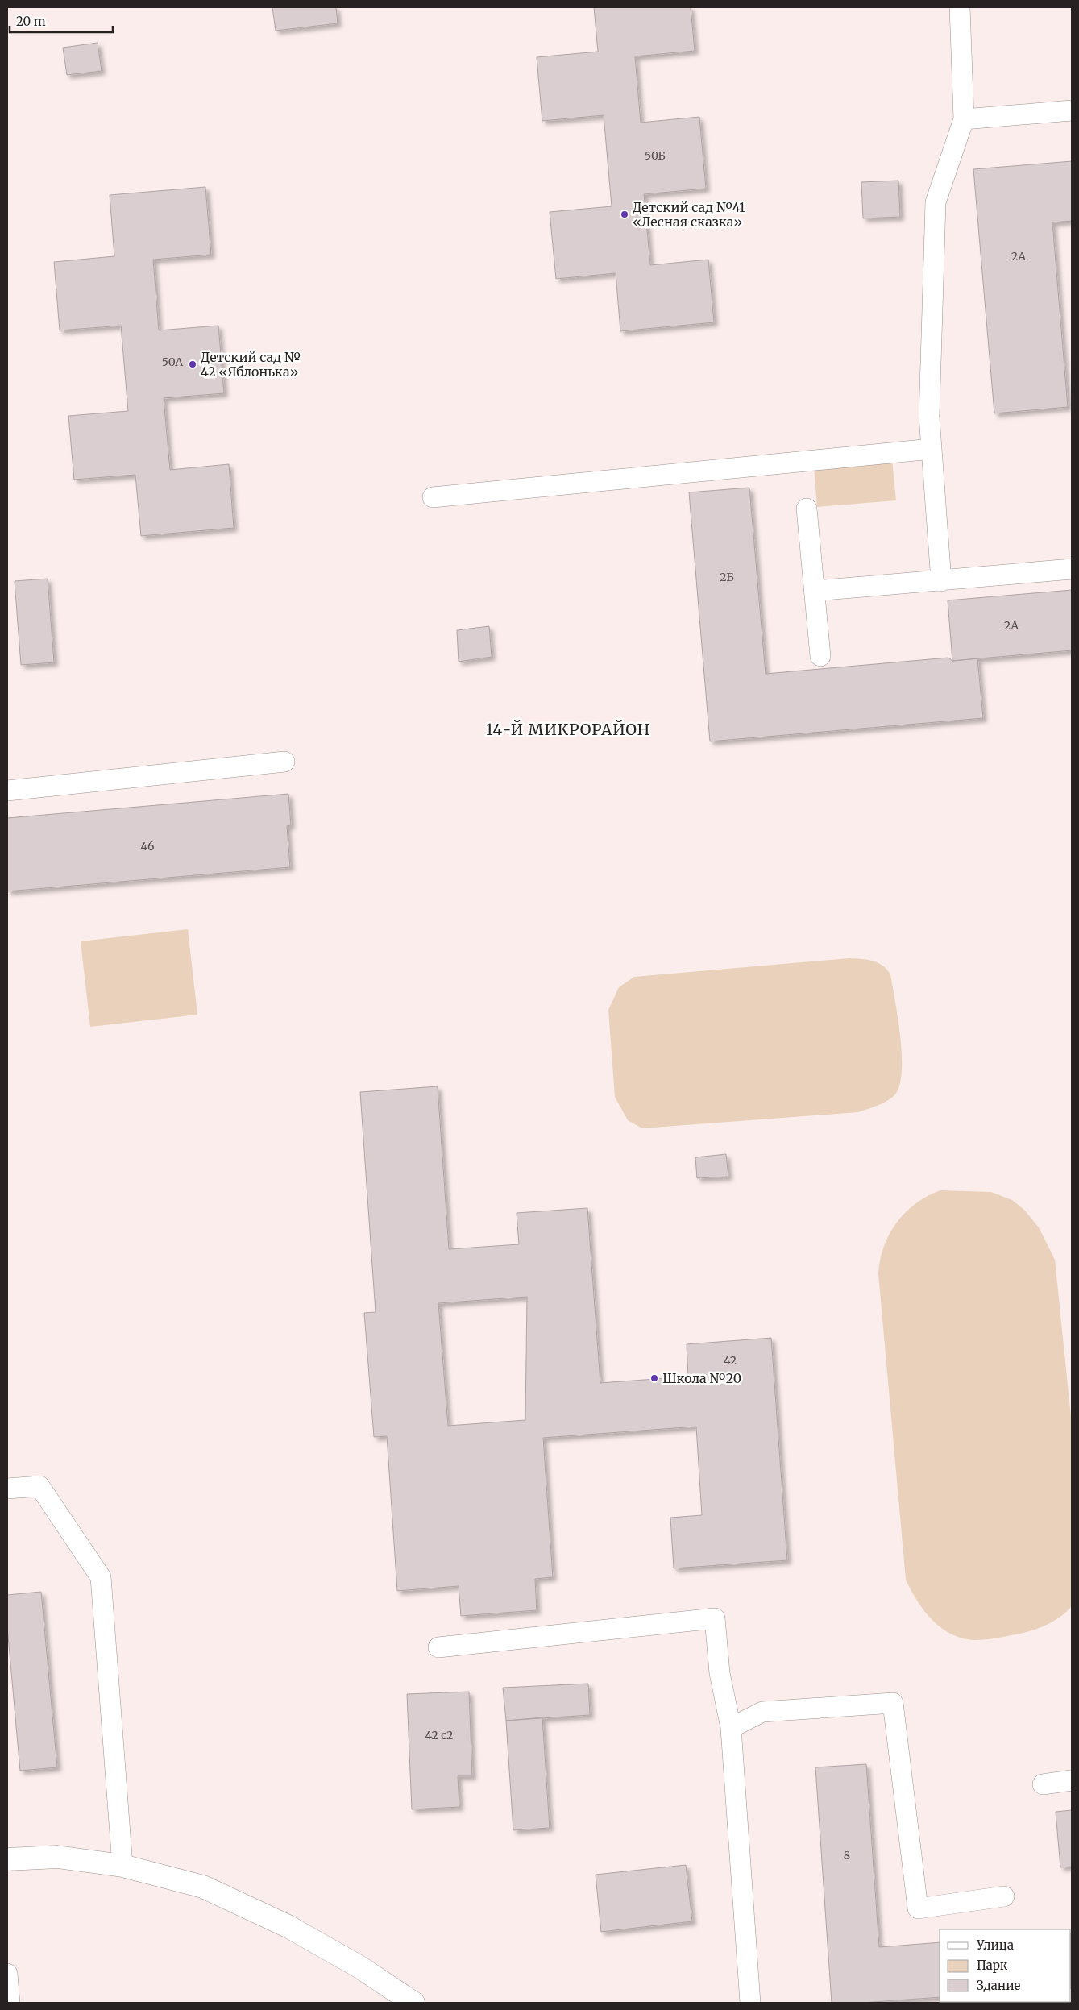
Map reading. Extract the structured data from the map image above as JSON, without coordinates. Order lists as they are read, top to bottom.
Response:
{
  "districts": ["14-Й МИКРОРАЙОН"],
  "places": ["Детский сад №41 «Лесная сказка»", "Детский сад № 42 «Яблонька»", "Школа №20"],
  "house_numbers": [
    "50Б",
    "2А",
    "50А",
    "2Б",
    "2А",
    "46",
    "42",
    "42 с2",
    "8"
  ],
  "legend": ["Улица", "Парк", "Здание"],
  "scale_bar": "20 m"
}
